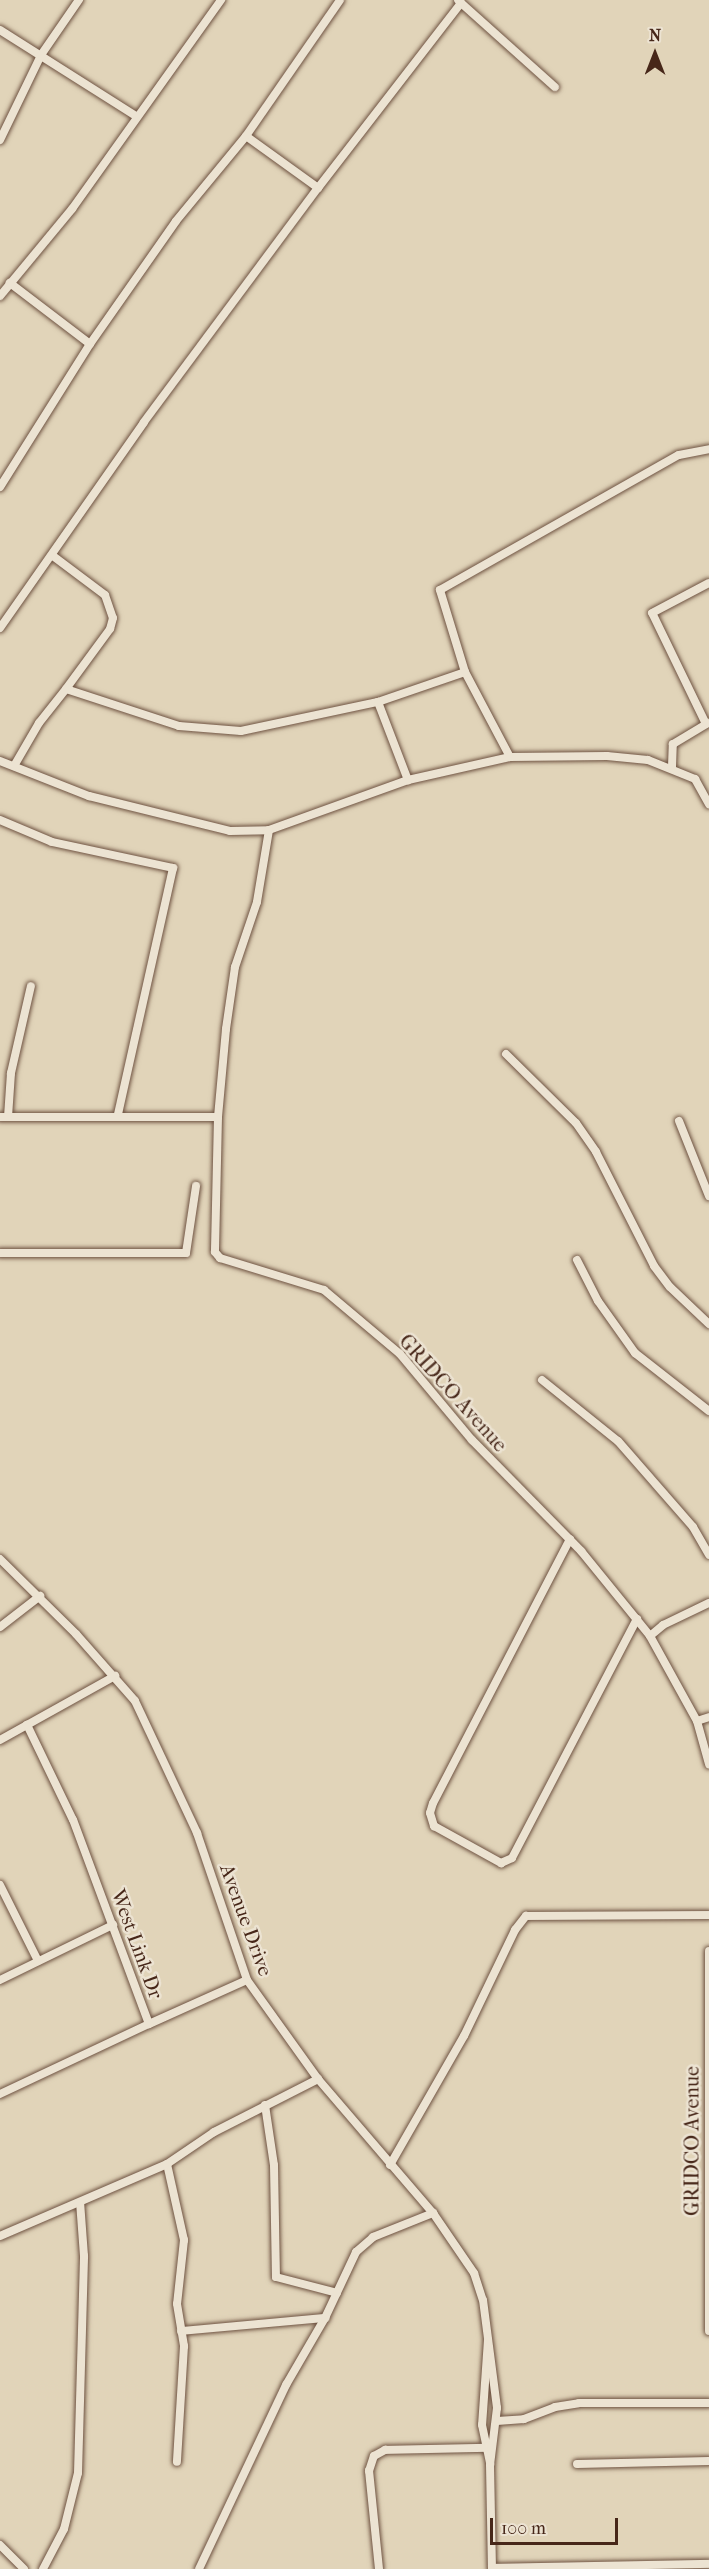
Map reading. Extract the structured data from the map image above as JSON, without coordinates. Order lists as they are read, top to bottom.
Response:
{
  "streets": {
    "street": ["GRIDCO Avenue", "Avenue Drive", "West Link Dr"]
  },
  "scale_bar": "100 m",
  "north": "top"
}
